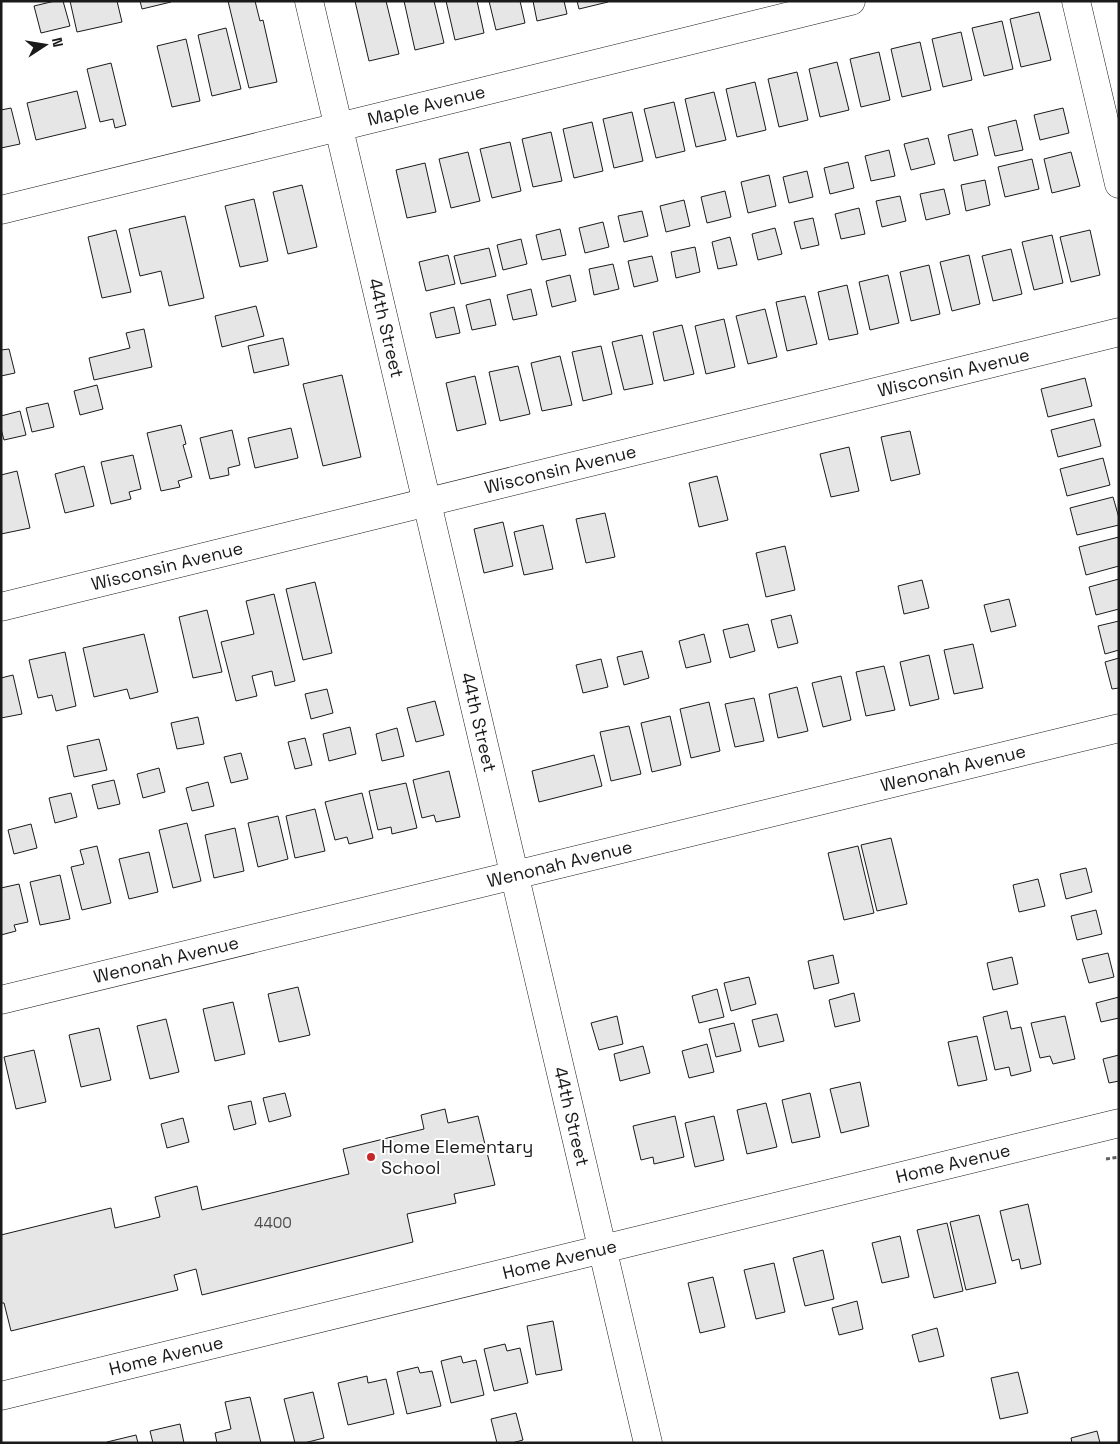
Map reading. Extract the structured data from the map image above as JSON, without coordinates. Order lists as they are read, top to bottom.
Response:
{
  "streets": {
    "street": [
      "Maple Avenue",
      "44th Street",
      "Wisconsin Avenue",
      "Wenonah Avenue",
      "Home Avenue"
    ]
  },
  "crossings": [
    ["Maple Avenue", "44th Street"],
    ["44th Street", "Wisconsin Avenue"],
    ["44th Street", "Wenonah Avenue"],
    ["44th Street", "Home Avenue"]
  ],
  "places": ["Home Elementary School"],
  "house_numbers": ["4400"],
  "north": "right"
}
